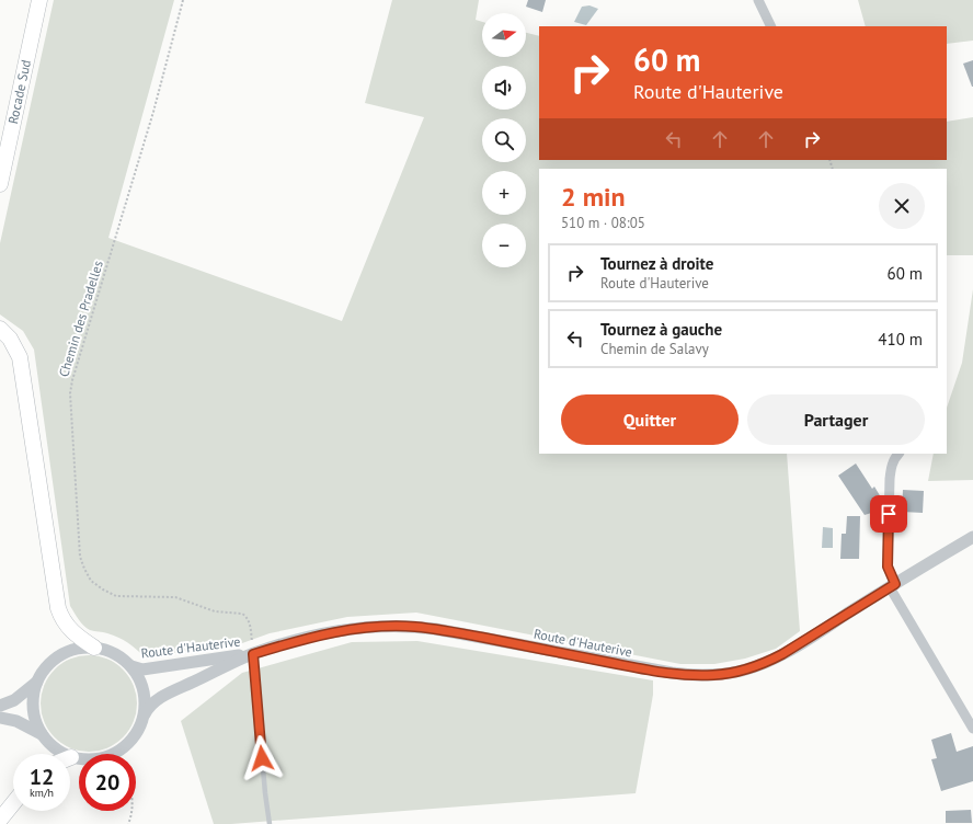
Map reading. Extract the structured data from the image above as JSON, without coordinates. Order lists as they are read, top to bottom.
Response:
{
  "streets": {
    "main road": ["Rocade Sud"],
    "street": ["Route d'Hauterive"],
    "path": ["Chemin des Pradelles"]
  },
  "crossings": [
    ["Chemin des Pradelles", "Route d'Hauterive"]
  ],
  "north": "right",
  "page": {
    "map_buttons": ["+", "−"],
    "turn": ["60 m", "Route d'Hauterive"],
    "heading": ["2 min", "510 m · 08:05"],
    "list": [
      {
        "name": "Tournez à droite",
        "note": "Route d'Hauterive",
        "value": "60 m"
      },
      {
        "name": "Tournez à gauche",
        "note": "Chemin de Salavy",
        "value": "410 m"
      }
    ],
    "buttons": ["Quitter", "Partager"],
    "speed": "12 km/h",
    "limit": "20"
  }
}
